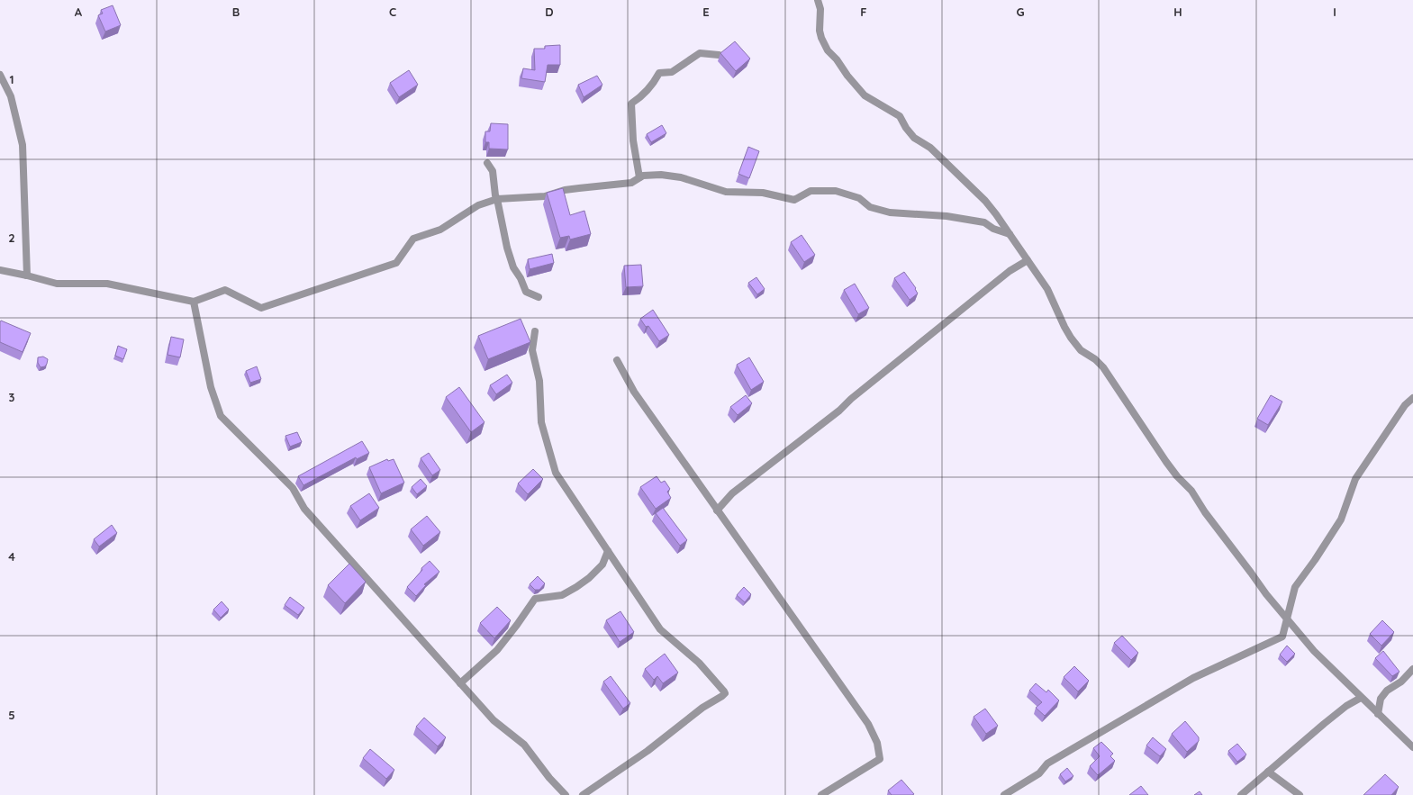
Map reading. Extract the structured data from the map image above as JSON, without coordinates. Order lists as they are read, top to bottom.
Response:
{
  "grid": {
    "columns": [
      "A",
      "B",
      "C",
      "D",
      "E",
      "F",
      "G",
      "H",
      "I"
    ],
    "rows": [
      "1",
      "2",
      "3",
      "4",
      "5"
    ]
  }
}
